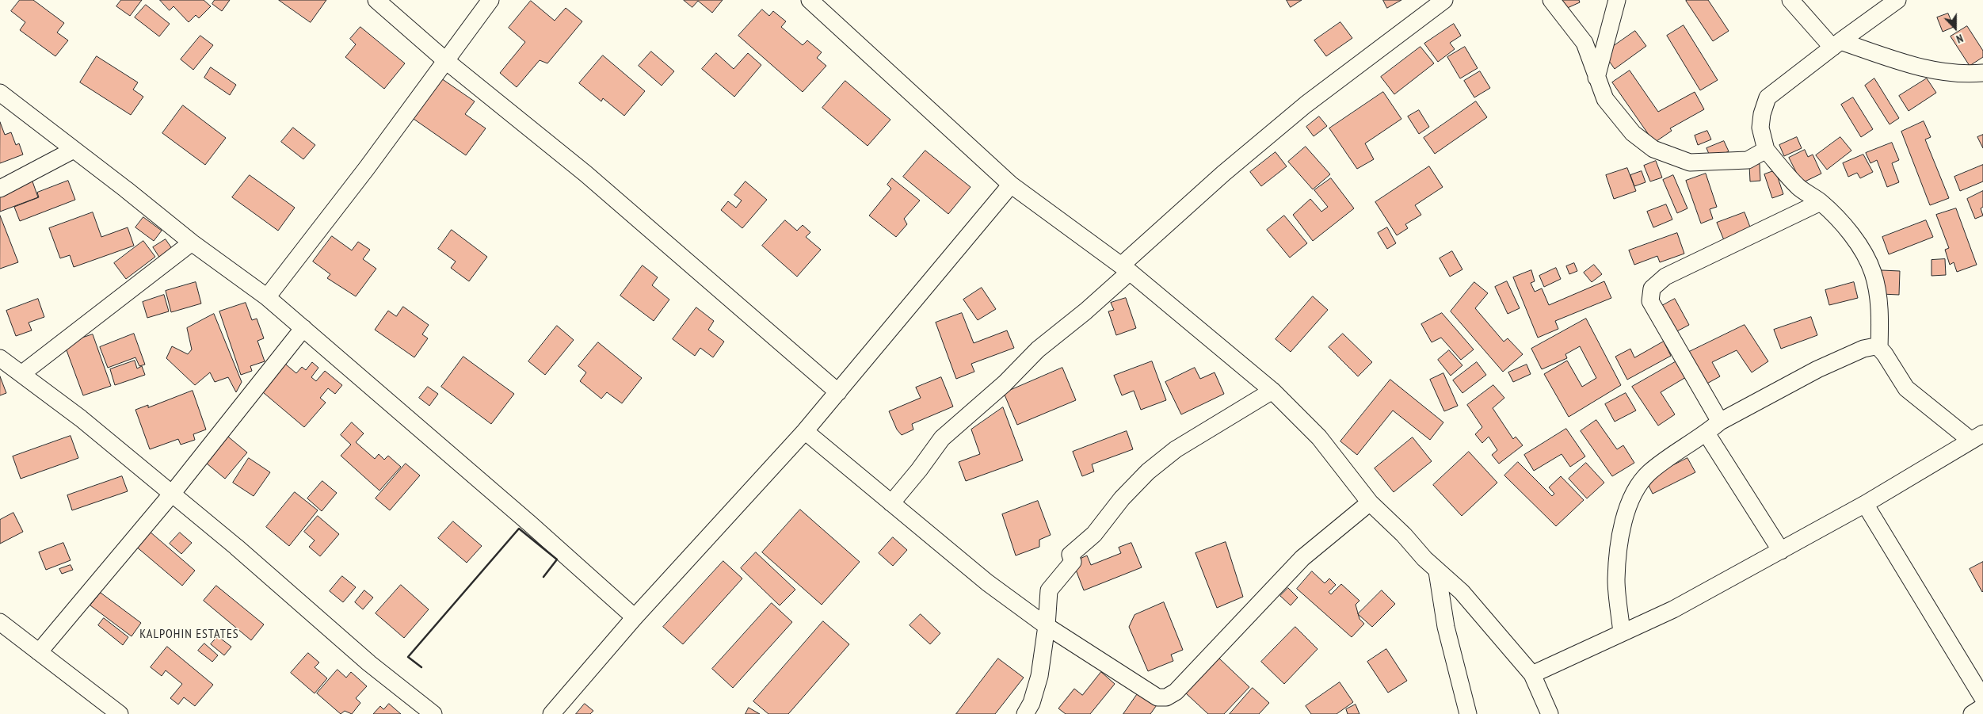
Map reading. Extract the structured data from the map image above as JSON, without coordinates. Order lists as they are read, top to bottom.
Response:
{
  "districts": ["KALPOHIN ESTATES"],
  "north": "bottom"
}
